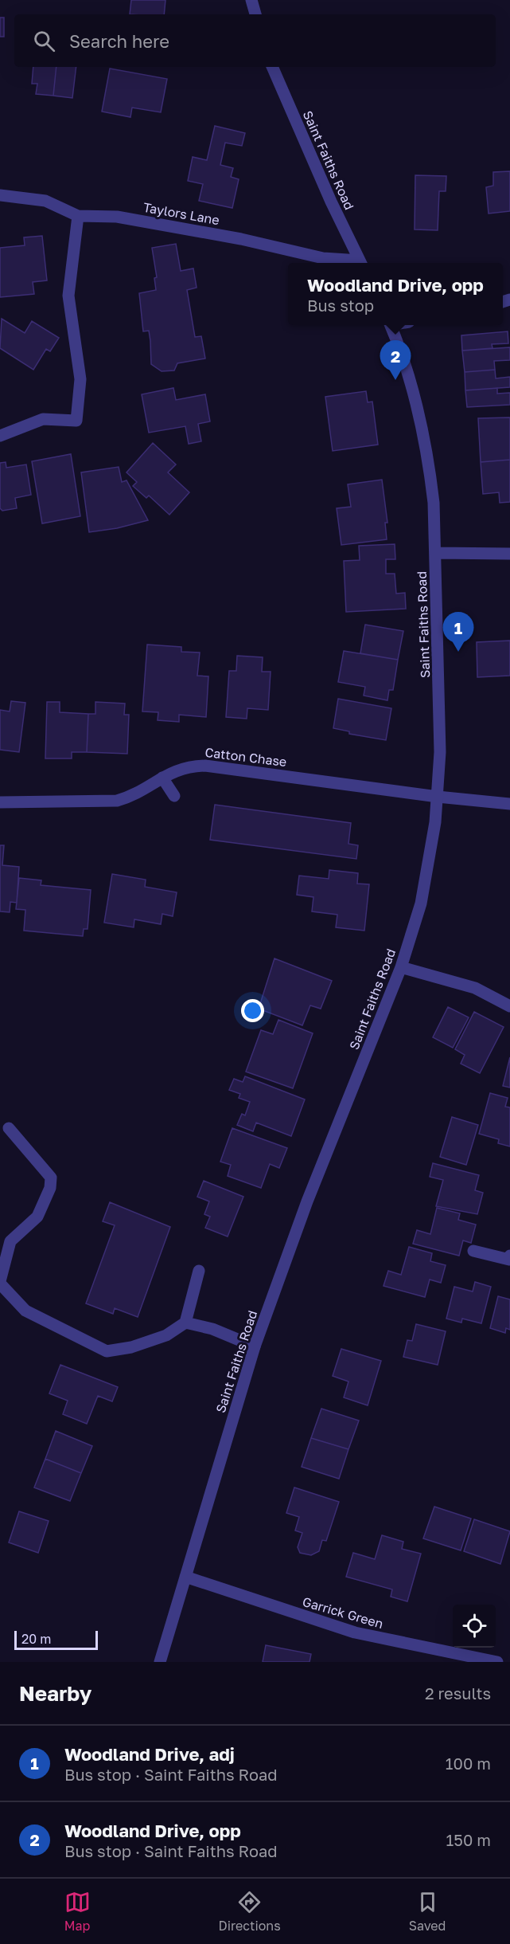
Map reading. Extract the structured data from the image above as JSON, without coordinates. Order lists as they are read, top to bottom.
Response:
{
  "streets": {
    "street": [
      "Saint Faiths Road",
      "Taylors Lane",
      "Catton Chase",
      "Garrick Green"
    ]
  },
  "crossings": [
    ["Saint Faiths Road", "Catton Chase"],
    ["Saint Faiths Road", "Garrick Green"]
  ],
  "scale_bar": "20 m",
  "page": {
    "search": "Search here",
    "popup": ["Woodland Drive, opp", "Bus stop"],
    "pins": ["2", "1"],
    "scale": "20 m",
    "heading": ["Nearby", "2 results"],
    "list": [
      {
        "mark": "1",
        "name": "Woodland Drive, adj",
        "note": "Bus stop · Saint Faiths Road",
        "value": "100 m"
      },
      {
        "mark": "2",
        "name": "Woodland Drive, opp",
        "note": "Bus stop · Saint Faiths Road",
        "value": "150 m"
      }
    ],
    "nav": ["Map", "Directions", "Saved"]
  }
}
